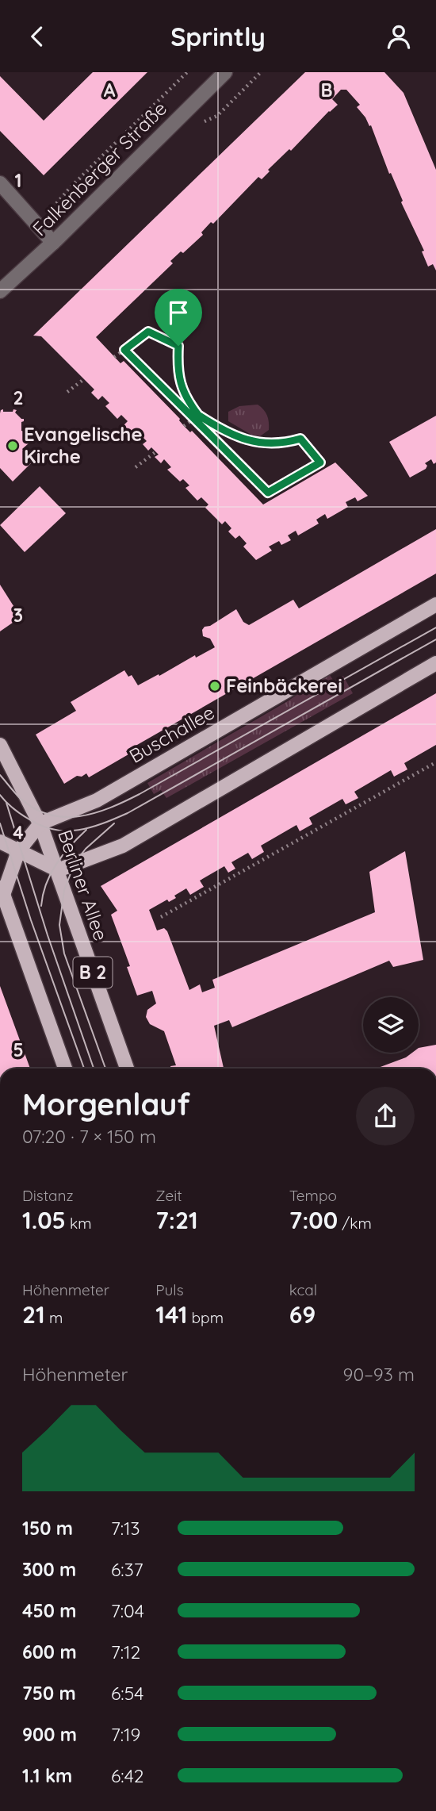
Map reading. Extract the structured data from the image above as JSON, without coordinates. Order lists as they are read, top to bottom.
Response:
{
  "streets": {
    "main road": ["Buschallee", "Berliner Allee", "B 2"],
    "street": ["Falkenberger Straße"]
  },
  "crossings": [
    ["Buschallee", "Berliner Allee"]
  ],
  "places": ["Evangelische Kirche", "Feinbäckerei"],
  "page": {
    "header": "Sprintly",
    "heading": ["Morgenlauf", "07:20 · 7 × 150 m"],
    "stats": [
      ["Distanz", "1.05 km"],
      ["Zeit", "7:21"],
      ["Tempo", "7:00 /km"],
      ["Höhenmeter", "21 m"],
      ["Puls", "141 bpm"],
      ["kcal", "69"]
    ],
    "chart": ["Höhenmeter", "90–93 m"],
    "list": [
      {
        "name": "150 m",
        "note": "7:13"
      },
      {
        "name": "300 m",
        "note": "6:37"
      },
      {
        "name": "450 m",
        "note": "7:04"
      },
      {
        "name": "600 m",
        "note": "7:12"
      },
      {
        "name": "750 m",
        "note": "6:54"
      },
      {
        "name": "900 m",
        "note": "7:19"
      },
      {
        "name": "1.1 km",
        "note": "6:42"
      }
    ]
  },
  "grid": {
    "columns": ["A", "B"],
    "rows": [
      "1",
      "2",
      "3",
      "4",
      "5"
    ]
  }
}
